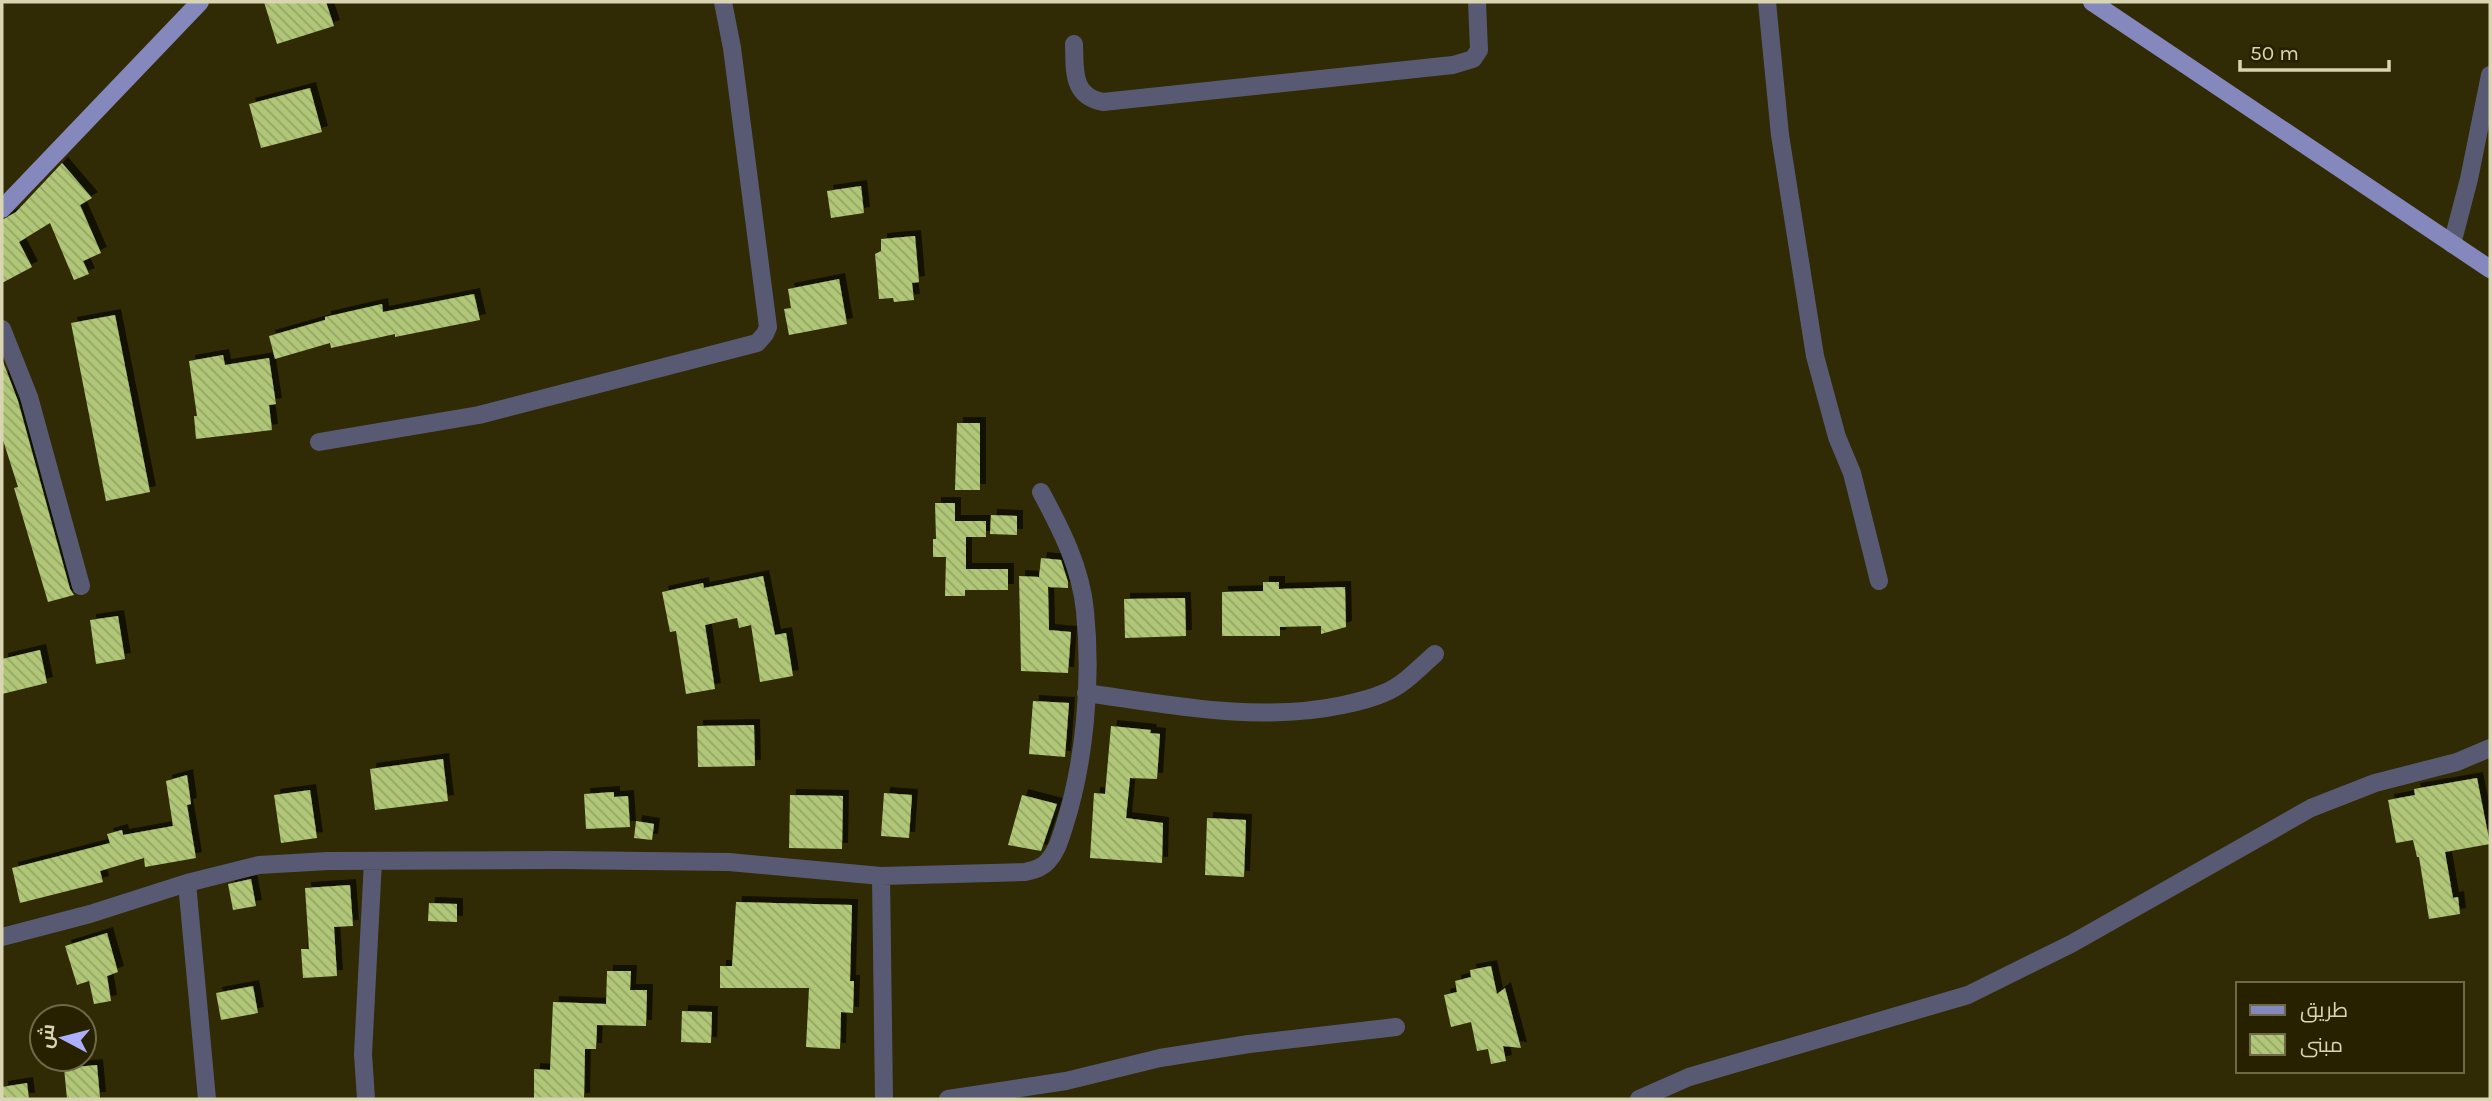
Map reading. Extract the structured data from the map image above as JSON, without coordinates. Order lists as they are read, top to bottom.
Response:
{
  "legend": ["طريق", "مبنى"],
  "scale_bar": "50 m",
  "north": "left"
}
